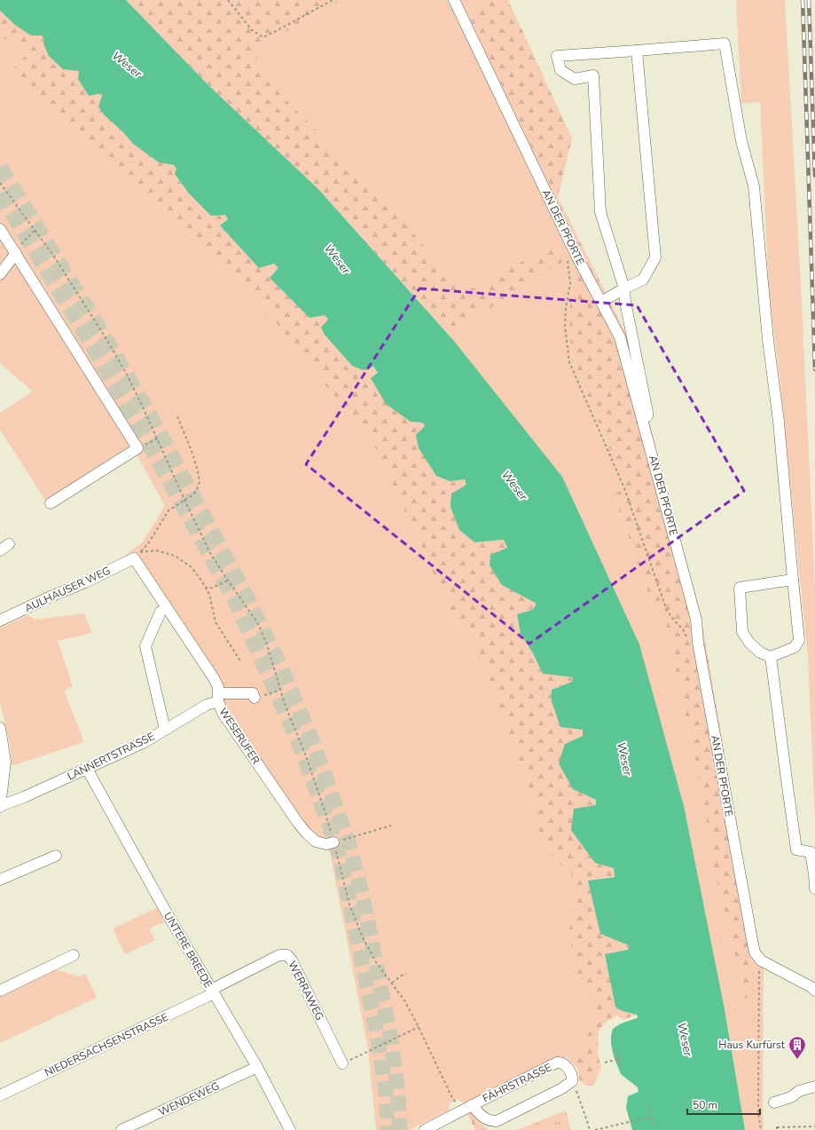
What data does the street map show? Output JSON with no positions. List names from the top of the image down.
{
  "streets": {
    "street": [
      "AN DER PFORTE",
      "AULHAUSER WEG",
      "WESERUFER",
      "LANNERTSTRASSE",
      "UNTERE BREEDE",
      "WERRAWEG",
      "NIEDERSACHSENSTRASSE",
      "FÄHRSTRASSE",
      "WENDEWEG"
    ]
  },
  "crossings": [
    ["AULHAUSER WEG", "WESERUFER"],
    ["WESERUFER", "LANNERTSTRASSE"],
    ["LANNERTSTRASSE", "UNTERE BREEDE"],
    ["UNTERE BREEDE", "WERRAWEG"],
    ["UNTERE BREEDE", "NIEDERSACHSENSTRASSE"],
    ["UNTERE BREEDE", "WENDEWEG"],
    ["WERRAWEG", "NIEDERSACHSENSTRASSE"]
  ],
  "water": ["Weser"],
  "places": {
    "building": ["Haus Kurfürst"]
  },
  "scale_bar": "50 m"
}
